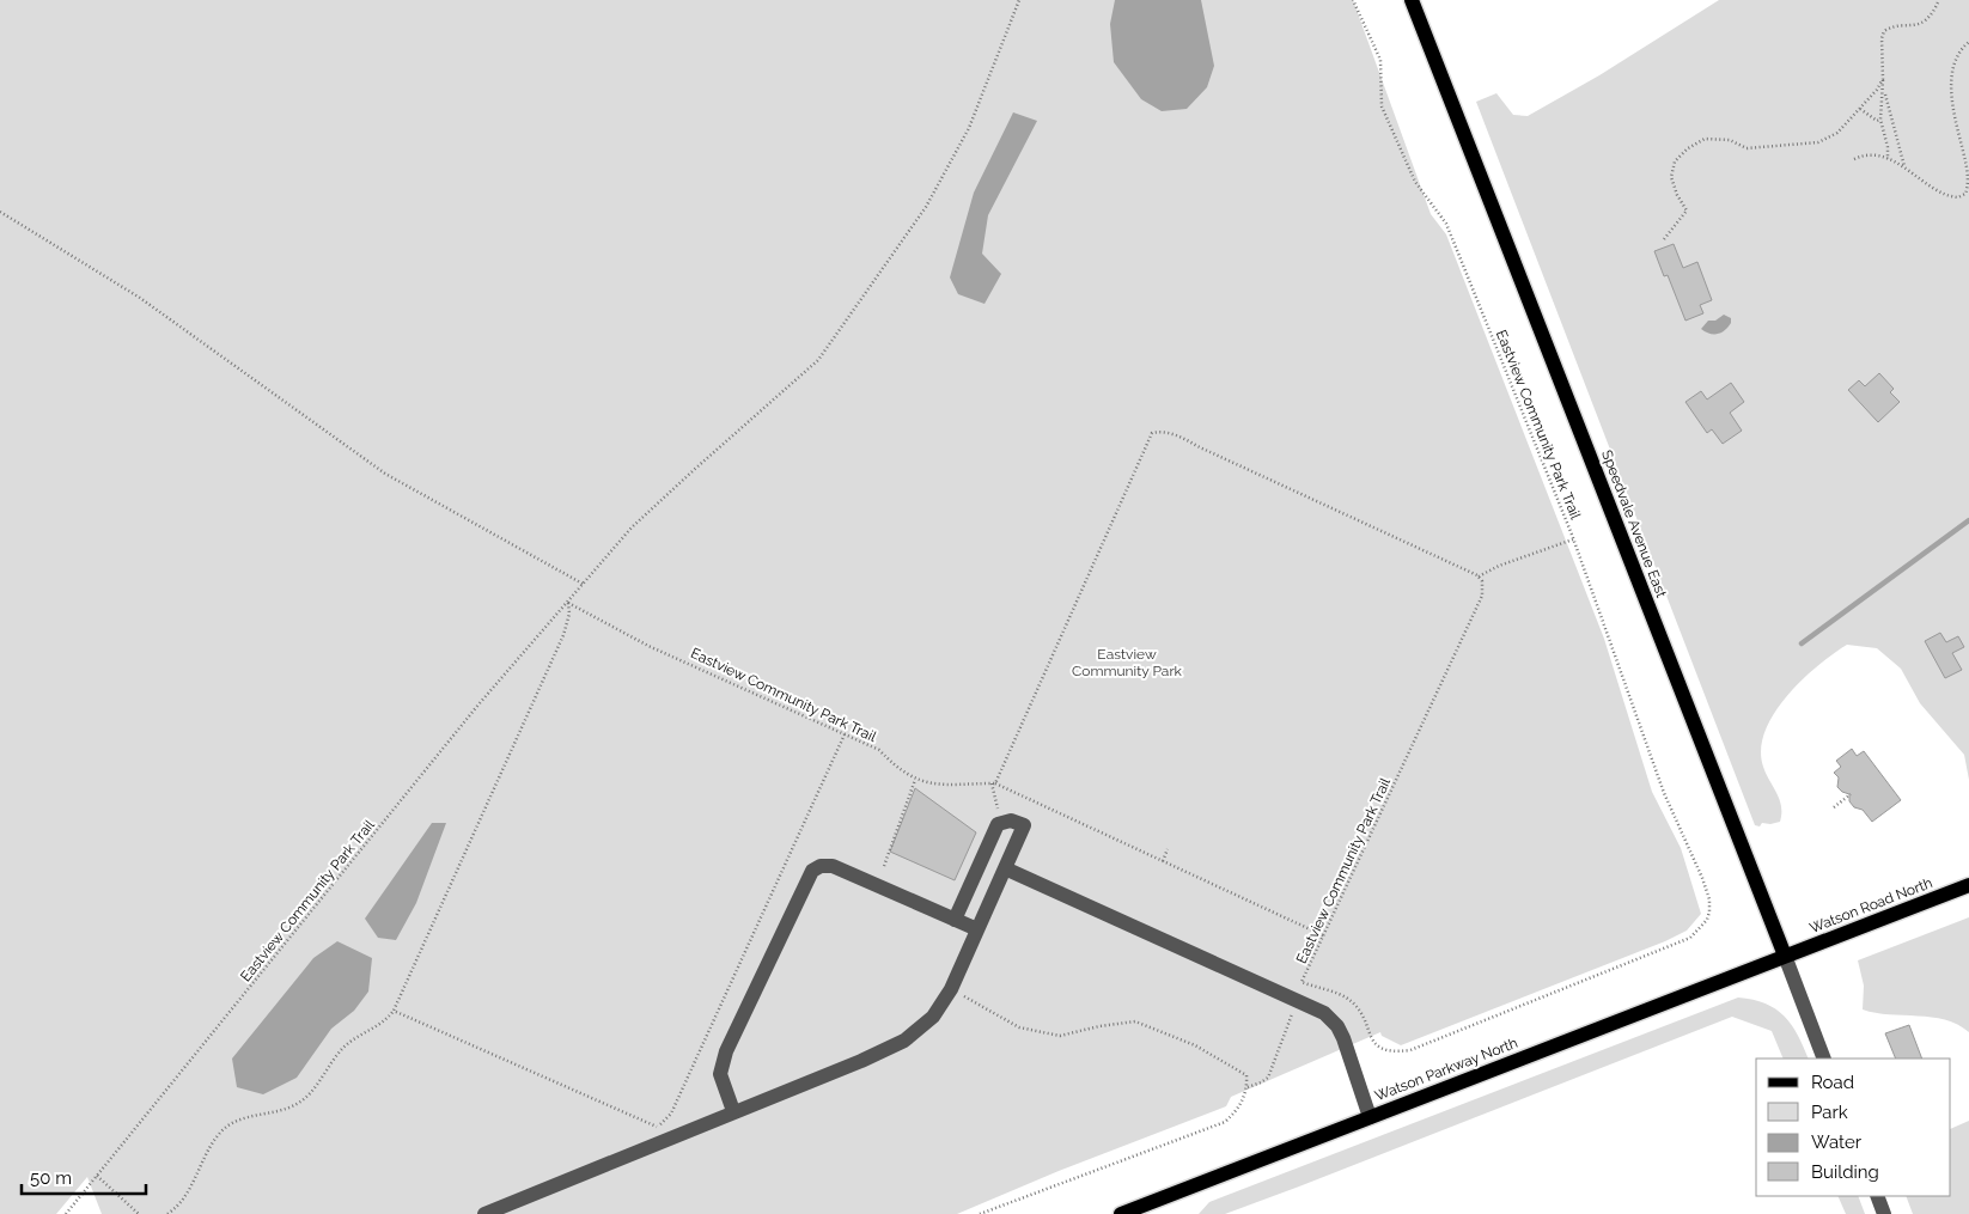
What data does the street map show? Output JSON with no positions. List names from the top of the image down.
{
  "streets": {
    "main road": ["Speedvale Avenue East", "Watson Road North", "Watson Parkway North"],
    "path": ["Eastview Community Park Trail"]
  },
  "crossings": [
    ["Speedvale Avenue East", "Watson Road North"],
    ["Speedvale Avenue East", "Watson Parkway North"],
    ["Watson Road North", "Watson Parkway North"]
  ],
  "parks": ["Eastview Community Park"],
  "legend": [
    "Road",
    "Park",
    "Water",
    "Building"
  ],
  "scale_bar": "50 m"
}
